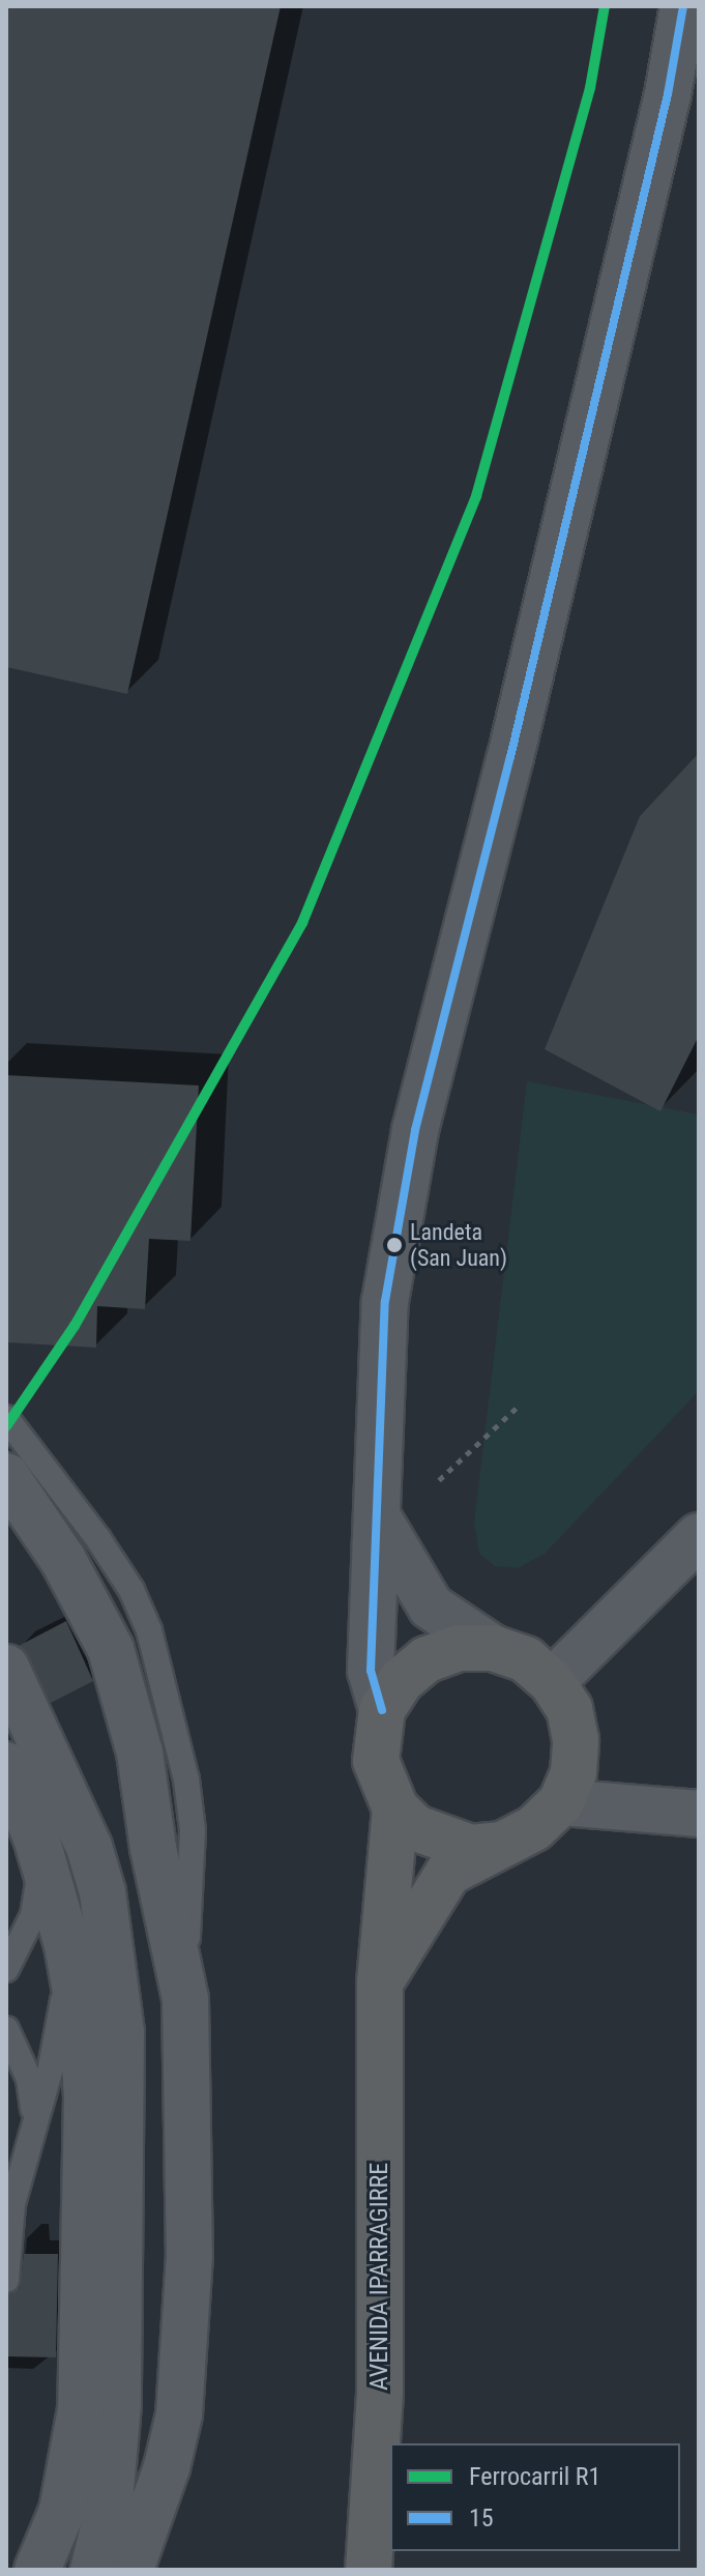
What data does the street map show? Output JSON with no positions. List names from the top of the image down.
{
  "streets": {
    "highway": ["AVENIDA IPARRAGIRRE"]
  },
  "places": ["Landeta (San Juan)"],
  "lines": ["rail line R1", "transit line 15"],
  "legend": ["Ferrocarril R1", "15"]
}
